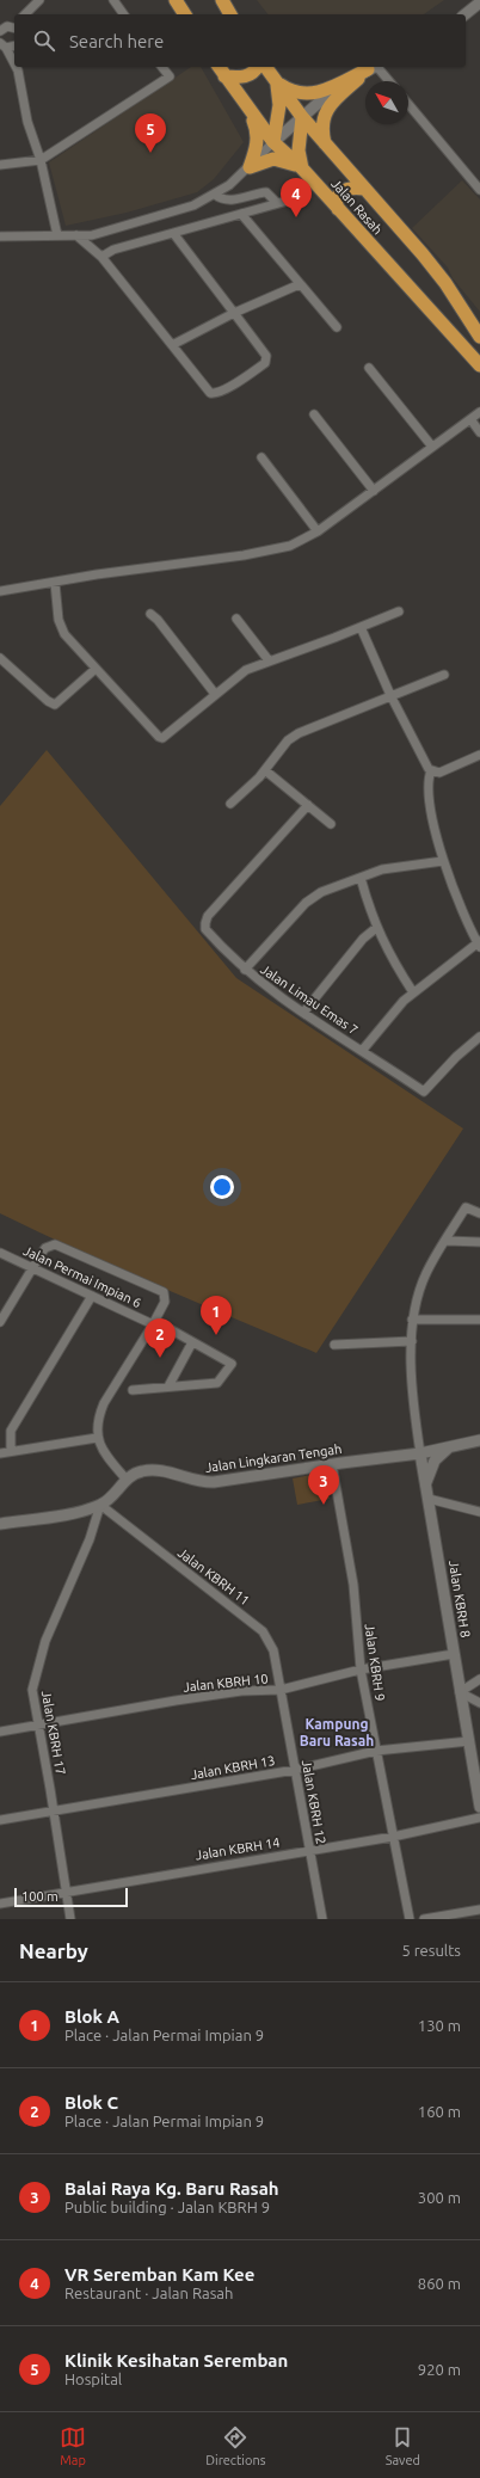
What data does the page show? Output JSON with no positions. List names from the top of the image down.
{
  "streets": {
    "highway": ["Jalan Rasah"],
    "street": [
      "Jalan Limau Emas 7",
      "Jalan Permai Impian 6",
      "Jalan Lingkaran Tengah",
      "Jalan KBRH 11",
      "Jalan KBRH 8",
      "Jalan KBRH 9",
      "Jalan KBRH 10",
      "Jalan KBRH 17",
      "Jalan KBRH 13",
      "Jalan KBRH 12",
      "Jalan KBRH 14"
    ]
  },
  "crossings": [
    ["Jalan Lingkaran Tengah", "Jalan KBRH 11"],
    ["Jalan Lingkaran Tengah", "Jalan KBRH 8"],
    ["Jalan Lingkaran Tengah", "Jalan KBRH 9"],
    ["Jalan Lingkaran Tengah", "Jalan KBRH 17"],
    ["Jalan KBRH 11", "Jalan KBRH 10"],
    ["Jalan KBRH 11", "Jalan KBRH 17"],
    ["Jalan KBRH 11", "Jalan KBRH 12"],
    ["Jalan KBRH 8", "Jalan KBRH 10"],
    ["Jalan KBRH 8", "Jalan KBRH 13"],
    ["Jalan KBRH 9", "Jalan KBRH 10"],
    ["Jalan KBRH 9", "Jalan KBRH 13"],
    ["Jalan KBRH 9", "Jalan KBRH 14"],
    ["Jalan KBRH 10", "Jalan KBRH 17"],
    ["Jalan KBRH 10", "Jalan KBRH 12"],
    ["Jalan KBRH 17", "Jalan KBRH 13"],
    ["Jalan KBRH 17", "Jalan KBRH 14"],
    ["Jalan KBRH 13", "Jalan KBRH 12"],
    ["Jalan KBRH 12", "Jalan KBRH 14"]
  ],
  "districts": ["Kampung Baru Rasah"],
  "scale_bar": "100 m",
  "north": "top left",
  "page": {
    "search": "Search here",
    "pins": [
      "5",
      "4",
      "1",
      "2",
      "3"
    ],
    "scale": "100 m",
    "heading": ["Nearby", "5 results"],
    "list": [
      {
        "mark": "1",
        "name": "Blok A",
        "note": "Place · Jalan Permai Impian 9",
        "value": "130 m"
      },
      {
        "mark": "2",
        "name": "Blok C",
        "note": "Place · Jalan Permai Impian 9",
        "value": "160 m"
      },
      {
        "mark": "3",
        "name": "Balai Raya Kg. Baru Rasah",
        "note": "Public building · Jalan KBRH 9",
        "value": "300 m"
      },
      {
        "mark": "4",
        "name": "VR Seremban Kam Kee",
        "note": "Restaurant · Jalan Rasah",
        "value": "860 m"
      },
      {
        "mark": "5",
        "name": "Klinik Kesihatan Seremban",
        "note": "Hospital",
        "value": "920 m"
      }
    ],
    "nav": ["Map", "Directions", "Saved"]
  }
}
